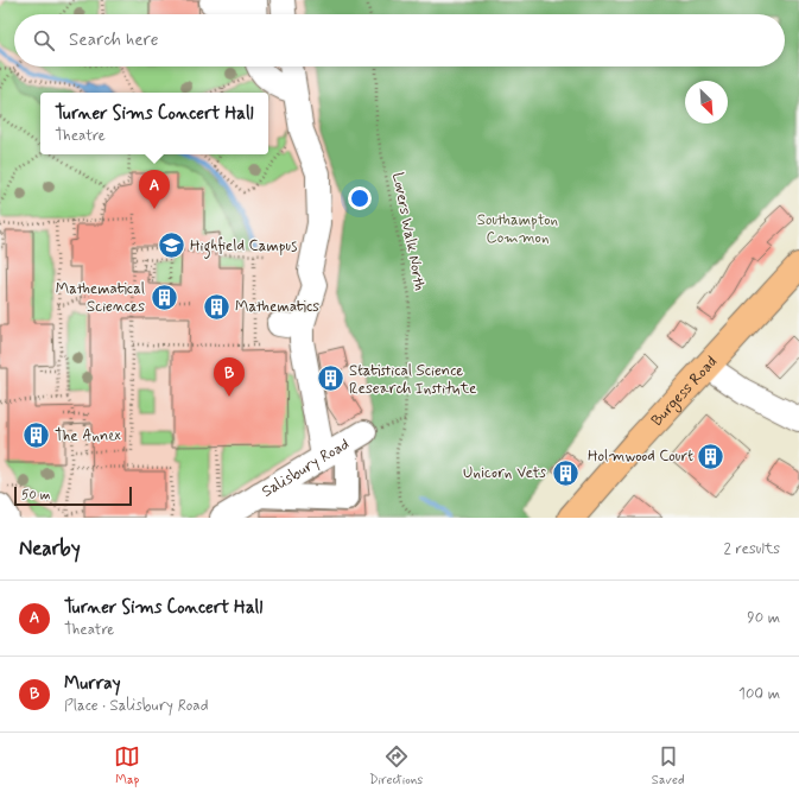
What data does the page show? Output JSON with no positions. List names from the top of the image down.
{
  "streets": {
    "main road": ["Burgess Road"],
    "street": ["Salisbury Road"],
    "path": ["Lovers Walk North"]
  },
  "parks": ["Southampton Common"],
  "places": {
    "school or university": ["Highfield Campus"],
    "building": [
      "Mathematical Sciences",
      "Mathematics",
      "Statistical Science Research Institute",
      "The Annex",
      "Holmwood Court",
      "Unicorn Vets"
    ]
  },
  "scale_bar": "50 m",
  "north": "bottom right",
  "page": {
    "search": "Search here",
    "popup": ["Turner Sims Concert Hall", "Theatre"],
    "pins": ["A", "B"],
    "scale": "50 m",
    "heading": ["Nearby", "2 results"],
    "list": [
      {
        "mark": "A",
        "name": "Turner Sims Concert Hall",
        "note": "Theatre",
        "value": "90 m"
      },
      {
        "mark": "B",
        "name": "Murray",
        "note": "Place · Salisbury Road",
        "value": "100 m"
      }
    ],
    "nav": ["Map", "Directions", "Saved"]
  }
}
